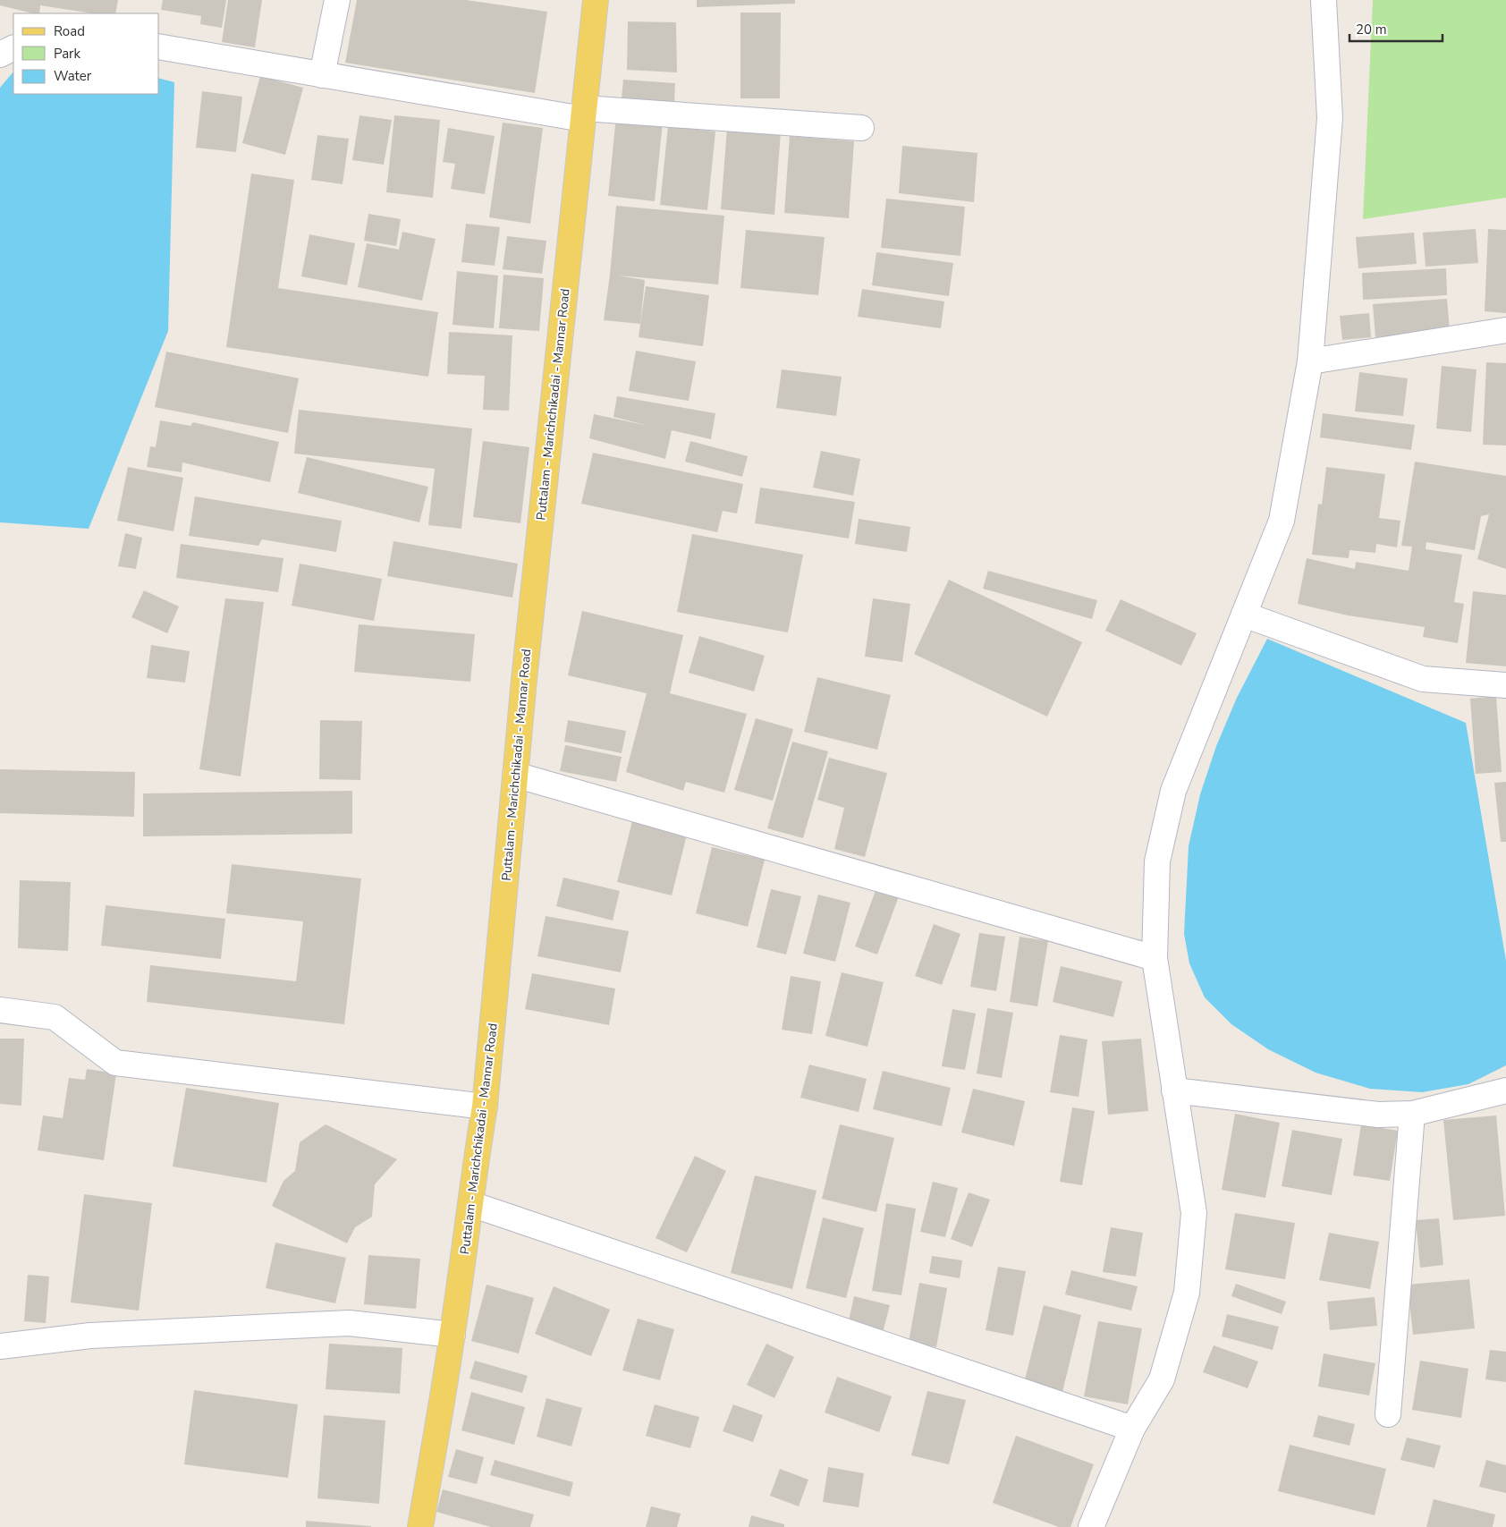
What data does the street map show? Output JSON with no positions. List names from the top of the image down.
{
  "streets": {
    "main road": ["Puttalam - Marichchikadai - Mannar Road"]
  },
  "legend": ["Road", "Park", "Water"],
  "scale_bar": "20 m"
}
